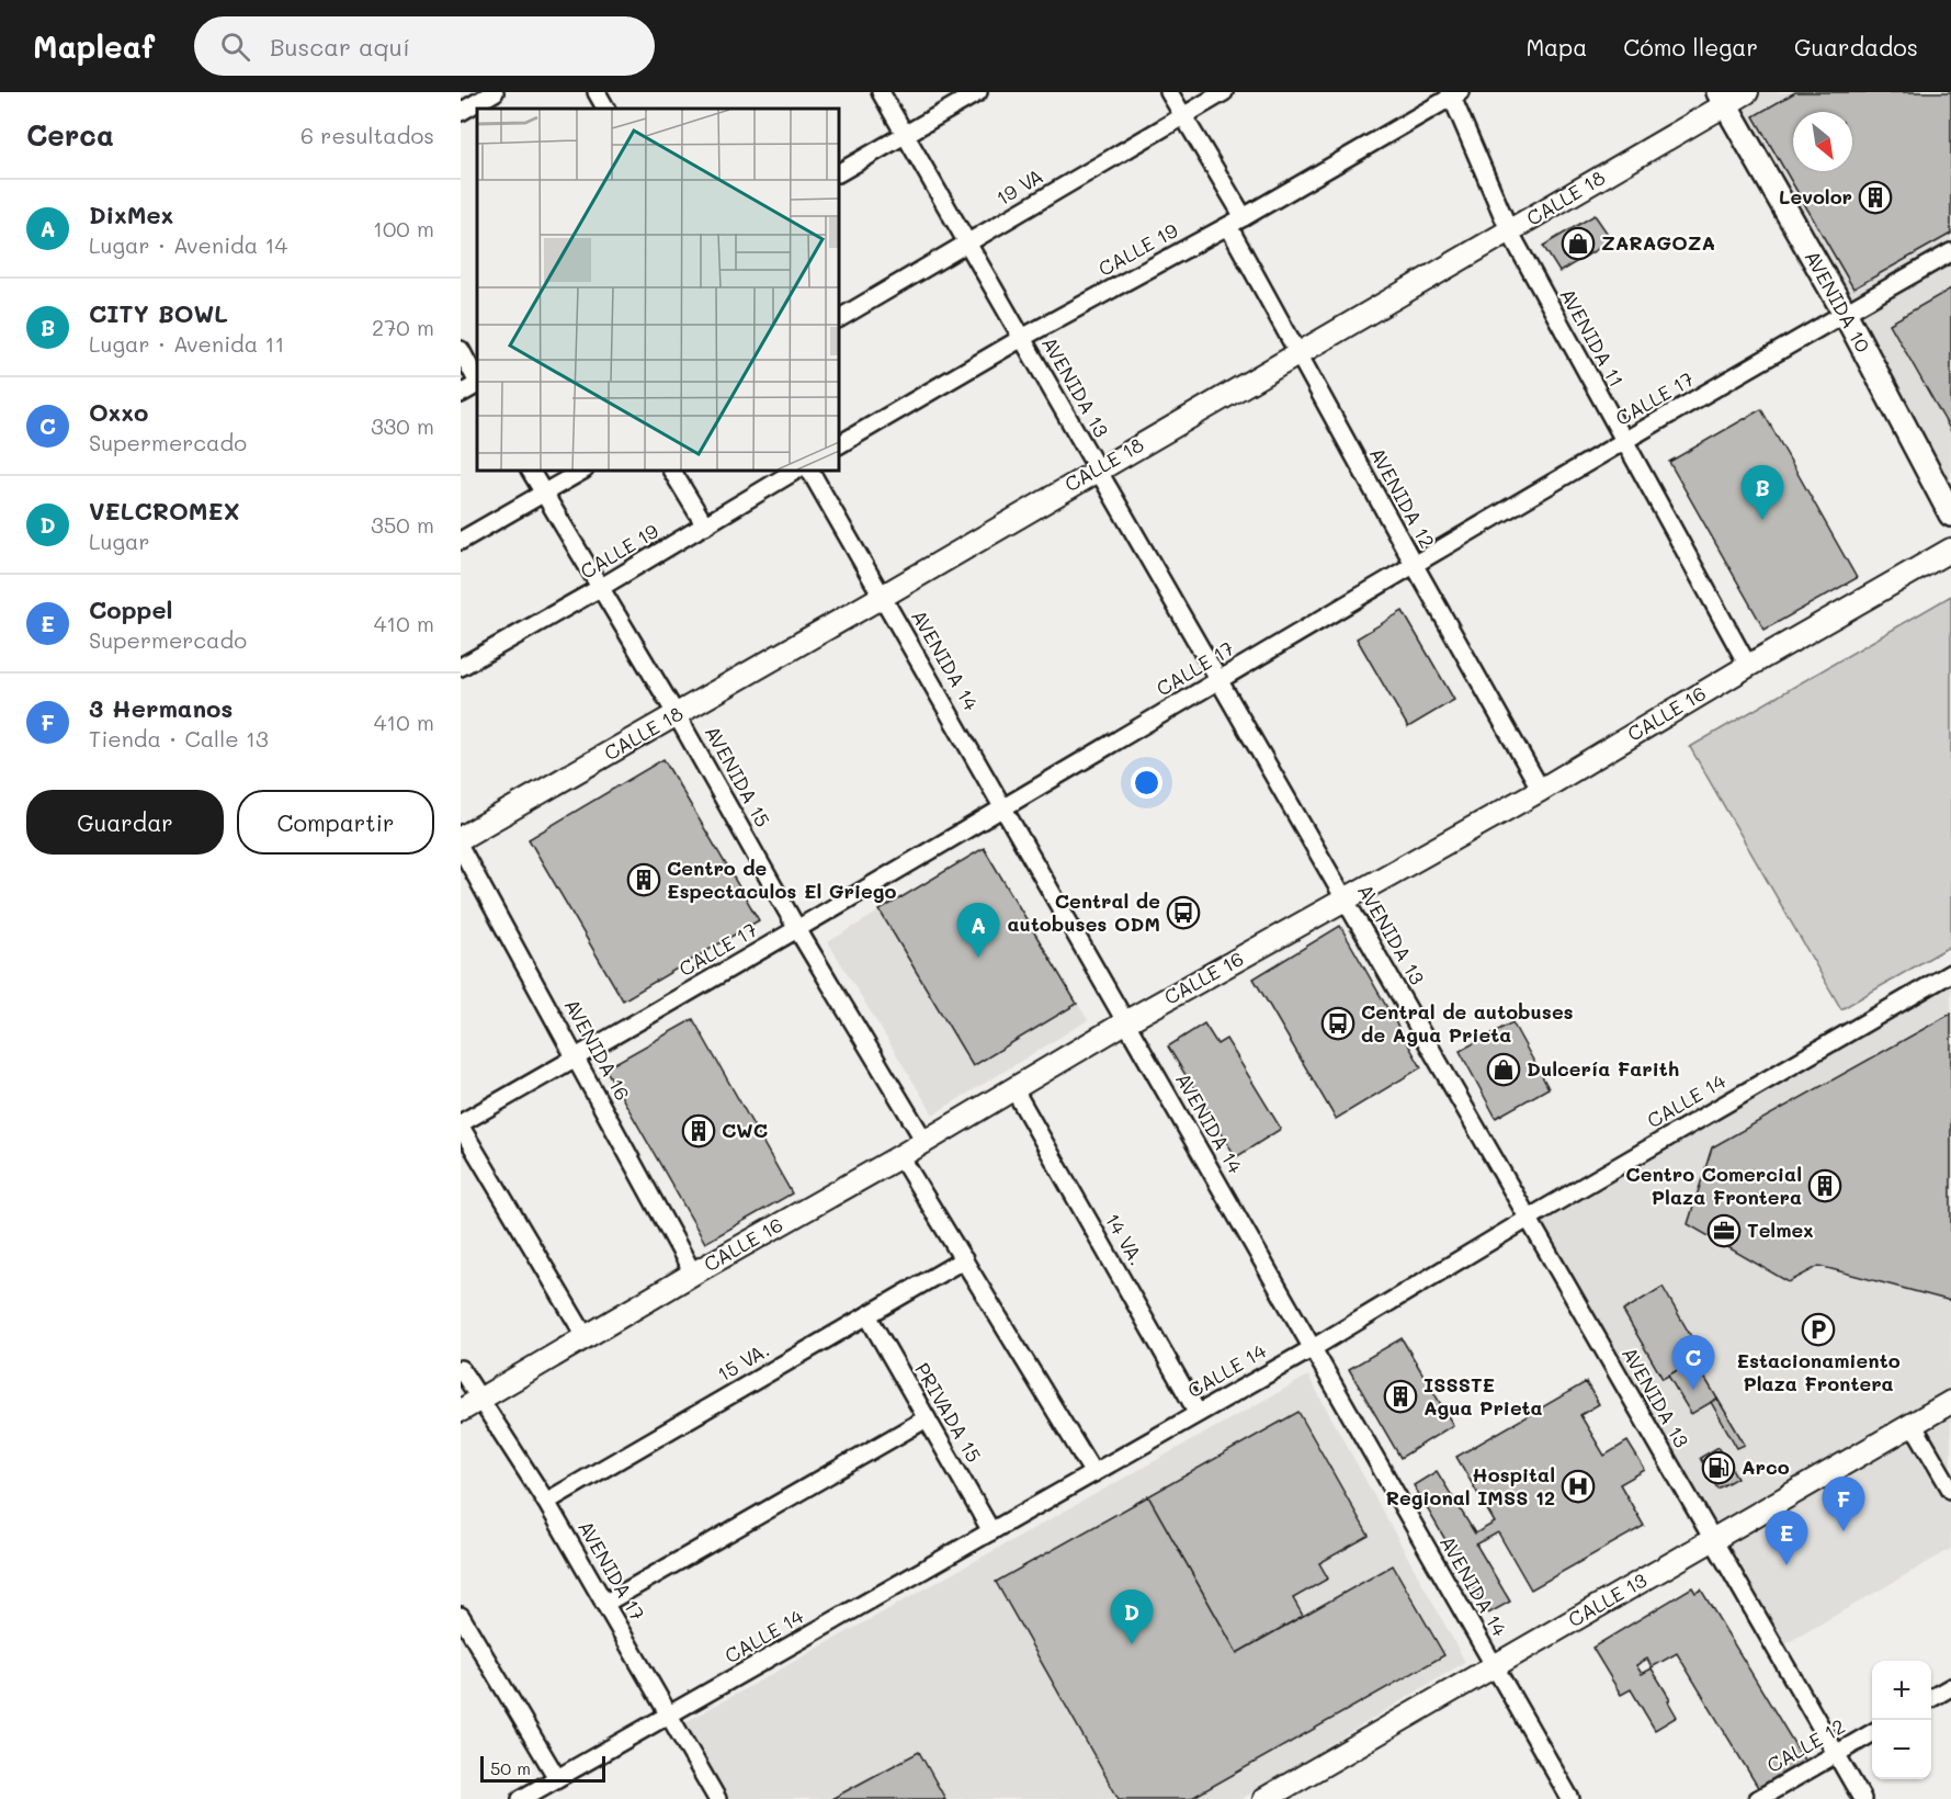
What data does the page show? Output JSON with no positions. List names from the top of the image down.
{
  "streets": {
    "main road": ["AVENIDA 10"],
    "street": [
      "19 VA",
      "CALLE 18",
      "CALLE 19",
      "AVENIDA 11",
      "AVENIDA 13",
      "CALLE 17",
      "AVENIDA 12",
      "AVENIDA 14",
      "CALLE 16",
      "AVENIDA 15",
      "AVENIDA 16",
      "CALLE 14",
      "14 VA.",
      "15 VA.",
      "PRIVADA 15",
      "AVENIDA 17",
      "CALLE 13",
      "CALLE 12"
    ]
  },
  "crossings": [
    ["19 VA", "AVENIDA 13"],
    ["CALLE 18", "AVENIDA 10"],
    ["CALLE 18", "AVENIDA 11"],
    ["CALLE 18", "AVENIDA 13"],
    ["CALLE 18", "AVENIDA 12"],
    ["CALLE 18", "AVENIDA 14"],
    ["CALLE 18", "AVENIDA 15"],
    ["CALLE 19", "AVENIDA 11"],
    ["CALLE 19", "AVENIDA 13"],
    ["CALLE 19", "AVENIDA 12"],
    ["CALLE 19", "AVENIDA 15"],
    ["AVENIDA 10", "CALLE 17"],
    ["AVENIDA 11", "CALLE 17"],
    ["AVENIDA 11", "CALLE 16"],
    ["AVENIDA 13", "CALLE 17"],
    ["AVENIDA 13", "CALLE 16"],
    ["AVENIDA 13", "CALLE 14"],
    ["AVENIDA 13", "CALLE 13"],
    ["AVENIDA 13", "CALLE 12"],
    ["CALLE 17", "AVENIDA 12"],
    ["CALLE 17", "AVENIDA 14"],
    ["CALLE 17", "AVENIDA 15"],
    ["CALLE 17", "AVENIDA 16"],
    ["AVENIDA 12", "CALLE 16"],
    ["AVENIDA 14", "CALLE 16"],
    ["AVENIDA 14", "CALLE 14"],
    ["AVENIDA 14", "CALLE 13"],
    ["CALLE 16", "AVENIDA 15"],
    ["CALLE 16", "AVENIDA 16"],
    ["CALLE 16", "14 VA."],
    ["CALLE 16", "AVENIDA 17"],
    ["CALLE 14", "14 VA."],
    ["CALLE 14", "PRIVADA 15"],
    ["CALLE 14", "AVENIDA 17"],
    ["15 VA.", "PRIVADA 15"],
    ["15 VA.", "AVENIDA 17"]
  ],
  "places": {
    "building": [
      "Levolor",
      "Centro de Espectaculos El Griego",
      "CWC",
      "Centro Comercial Plaza Frontera",
      "ISSSTE Agua Prieta"
    ],
    "shop": ["ZARAGOZA", "Dulcería Farith"],
    "bus stop": ["Central de autobuses ODM", "Central de autobuses de Agua Prieta"],
    "office": ["Telmex"],
    "parking": ["Estacionamiento Plaza Frontera"],
    "fuel station": ["Arco"],
    "hospital": ["Hospital Regional IMSS 12"]
  },
  "scale_bar": "50 m",
  "north": "bottom right",
  "page": {
    "header": "Mapleaf",
    "search": "Buscar aquí",
    "nav": ["Mapa", "Cómo llegar", "Guardados"],
    "heading": ["Cerca", "6 resultados"],
    "list": [
      {
        "mark": "A",
        "name": "DixMex",
        "note": "Lugar · Avenida 14",
        "value": "100 m"
      },
      {
        "mark": "B",
        "name": "CITY BOWL",
        "note": "Lugar · Avenida 11",
        "value": "270 m"
      },
      {
        "mark": "C",
        "name": "Oxxo",
        "note": "Supermercado",
        "value": "330 m"
      },
      {
        "mark": "D",
        "name": "VELCROMEX",
        "note": "Lugar",
        "value": "350 m"
      },
      {
        "mark": "E",
        "name": "Coppel",
        "note": "Supermercado",
        "value": "410 m"
      },
      {
        "mark": "F",
        "name": "3 Hermanos",
        "note": "Tienda · Calle 13",
        "value": "410 m"
      }
    ],
    "pins": [
      "B",
      "A",
      "C",
      "F",
      "E",
      "D"
    ],
    "buttons": ["Guardar", "Compartir"],
    "map_buttons": ["+", "−"],
    "scale": "50 m"
  }
}
